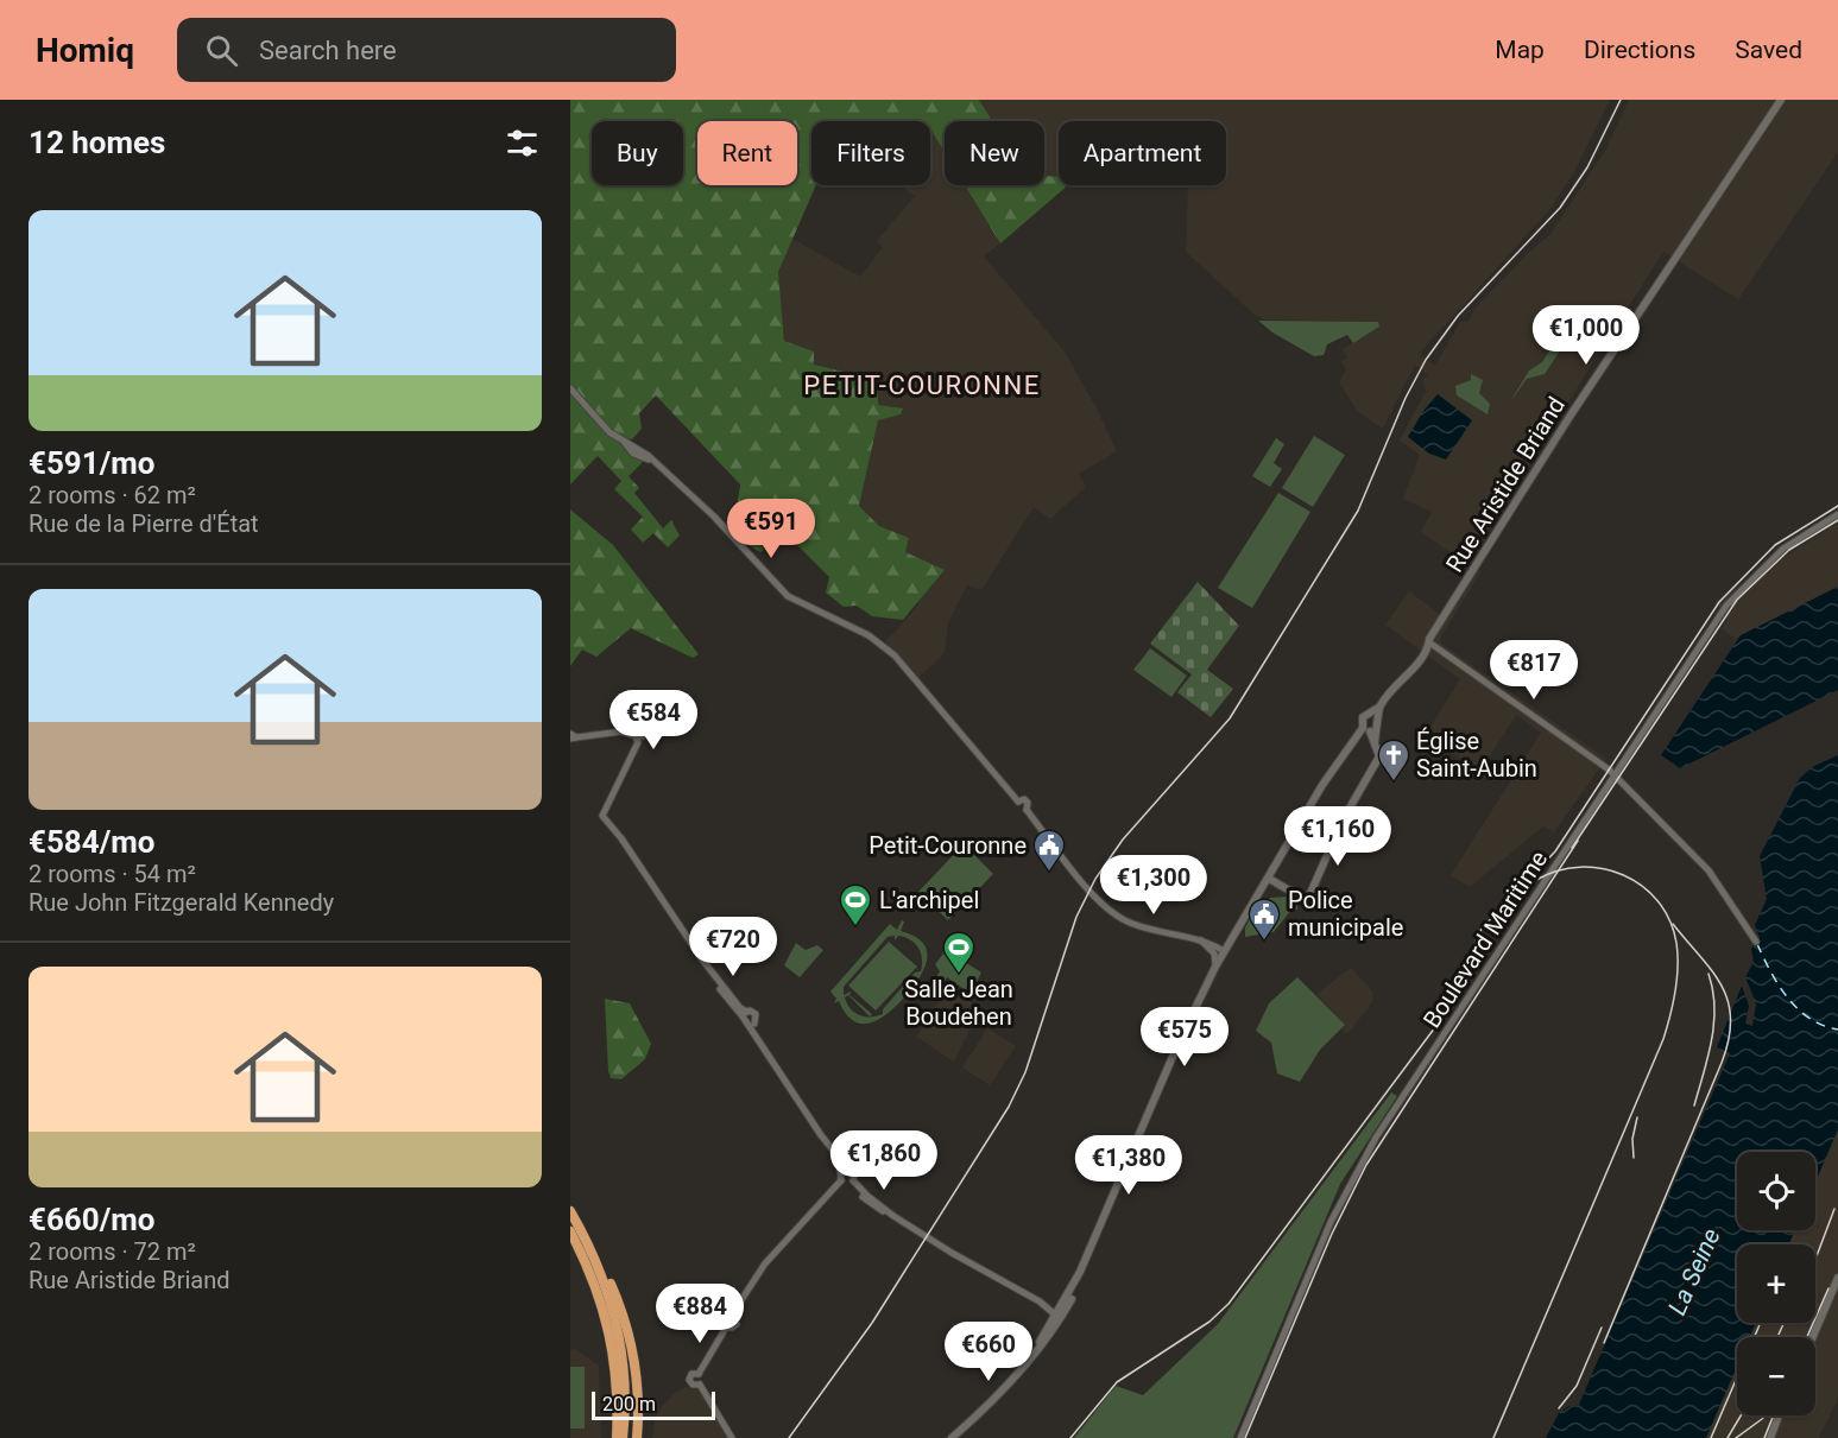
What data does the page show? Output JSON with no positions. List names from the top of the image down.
{
  "streets": {
    "main road": ["Rue Aristide Briand"],
    "street": ["Boulevard Maritime"]
  },
  "districts": ["PETIT-COURONNE"],
  "water": ["La Seine"],
  "places": {
    "church": ["Église Saint-Aubin"],
    "public building": ["Petit-Couronne", "Police municipale"],
    "sports": ["L'archipel", "Salle Jean Boudehen"]
  },
  "scale_bar": "200 m",
  "page": {
    "header": "Homiq",
    "search": "Search here",
    "nav": ["Map", "Directions", "Saved"],
    "heading": "12 homes",
    "chip": [
      "Buy",
      "Rent",
      "Filters",
      "New",
      "Apartment"
    ],
    "list": [
      {
        "name": "€591/mo",
        "note": "2 rooms · 62 m² · Rue de la Pierre d'État"
      },
      {
        "name": "€584/mo",
        "note": "2 rooms · 54 m² · Rue John Fitzgerald Kennedy"
      },
      {
        "name": "€660/mo",
        "note": "2 rooms · 72 m² · Rue Aristide Briand"
      }
    ],
    "price": [
      "€1,000",
      "€591",
      "€817",
      "€584",
      "€1,160",
      "€1,300",
      "€720",
      "€575",
      "€1,860",
      "€1,380",
      "€884",
      "€660"
    ],
    "map_buttons": ["+", "−"],
    "scale": "200 m"
  }
}
